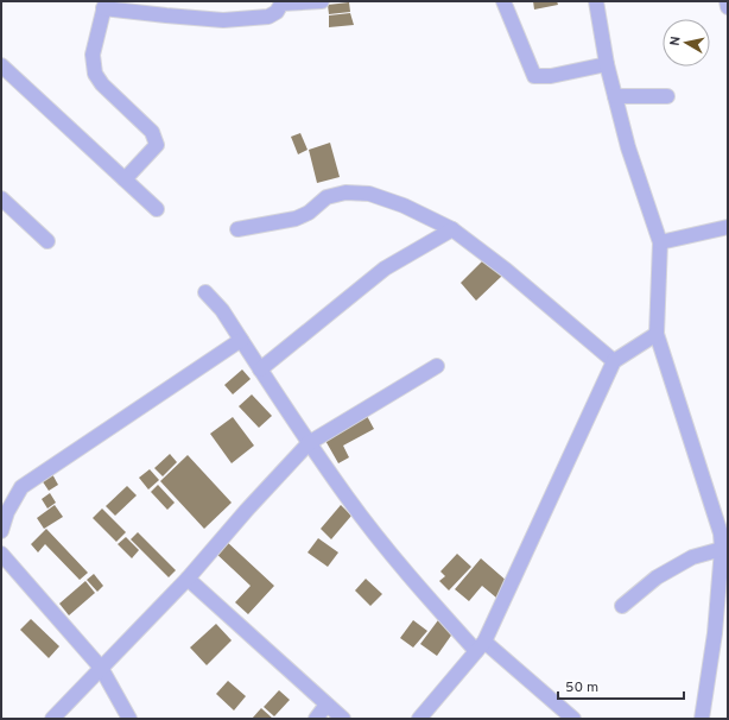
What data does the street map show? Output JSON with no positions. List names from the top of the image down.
{
  "scale_bar": "50 m",
  "north": "left"
}
